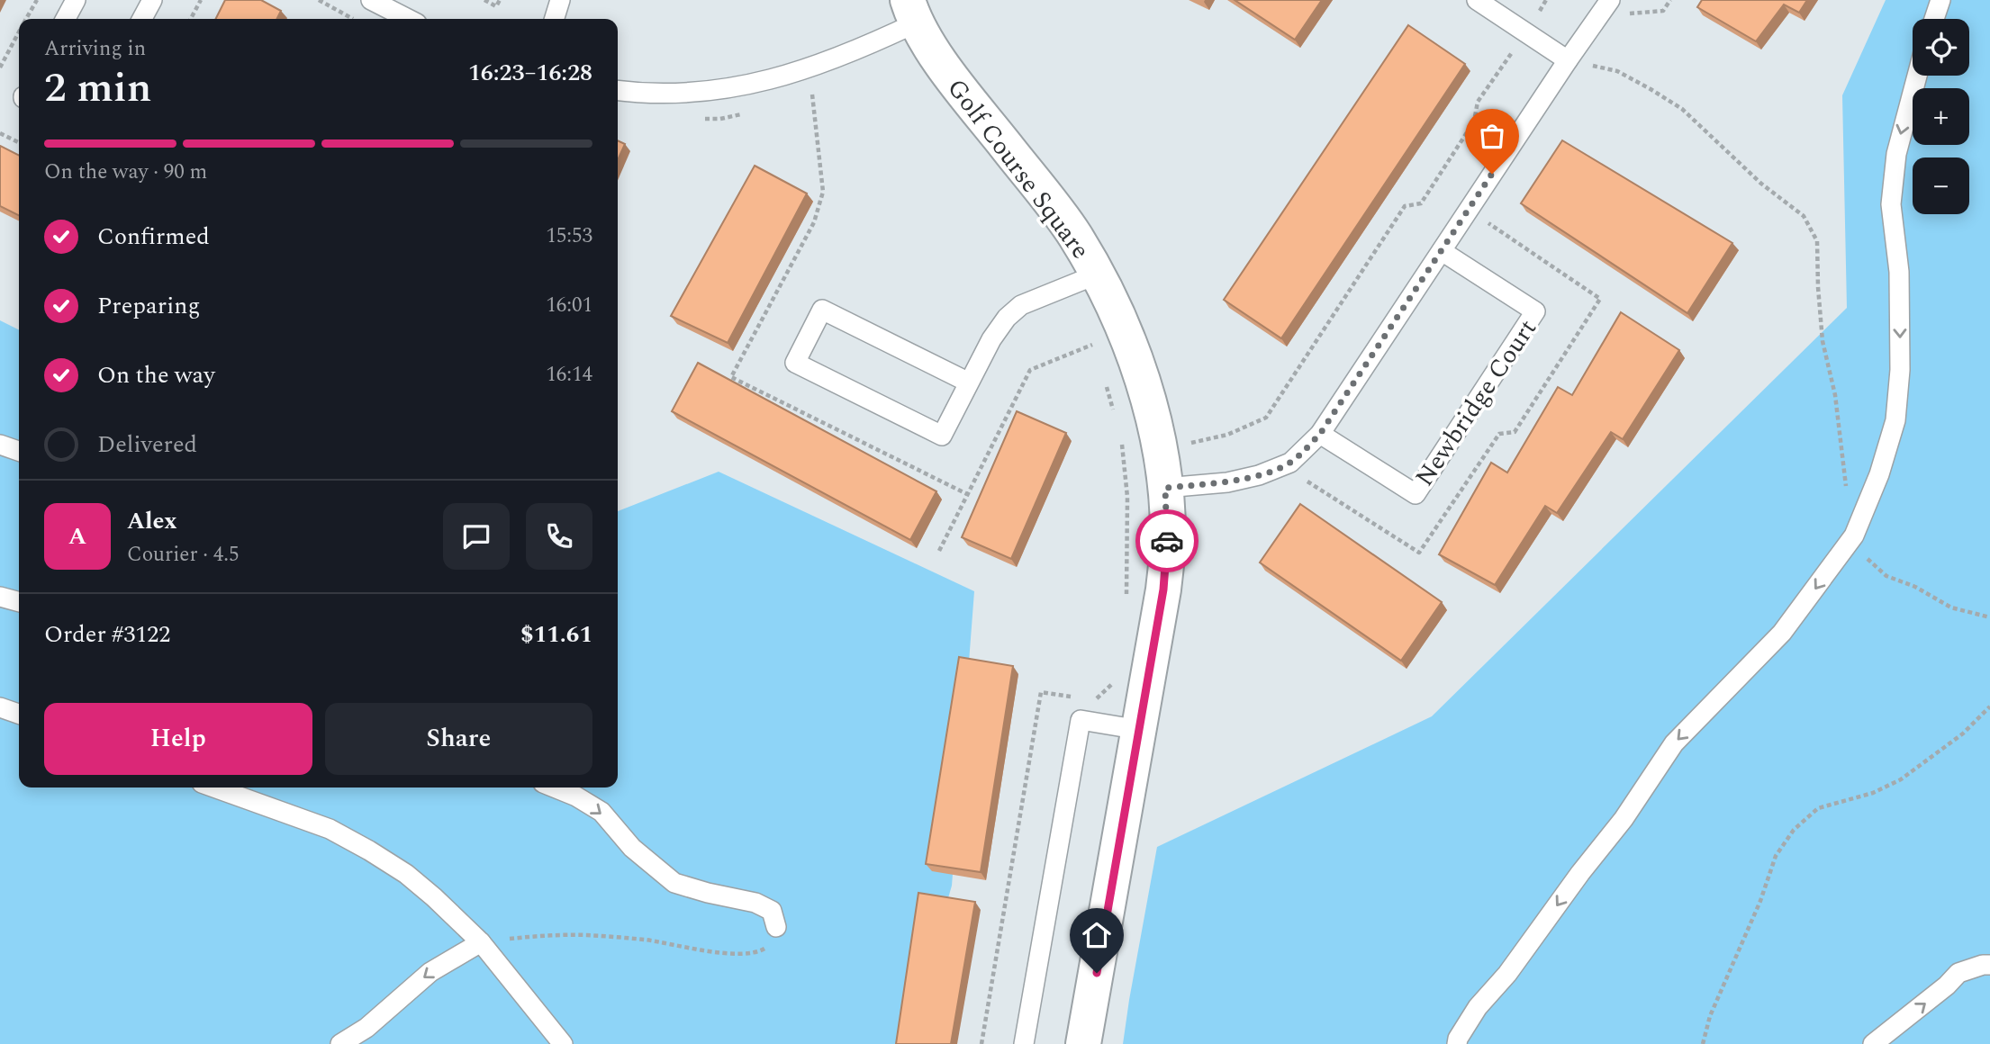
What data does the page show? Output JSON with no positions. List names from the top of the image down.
{
  "streets": {
    "street": ["Golf Course Square"],
    "lane": ["Newbridge Court"]
  },
  "page": {
    "map_buttons": ["+", "−"],
    "heading": ["2 min", "Arriving in", "16:23–16:28"],
    "panel": [
      "Alex",
      "Courier · 4.5",
      "Order #3122",
      "$11.61"
    ],
    "bar": "On the way · 90 m",
    "list": [
      ["Confirmed", "15:53"],
      ["Preparing", "16:01"],
      ["On the way", "16:14"],
      "Delivered"
    ],
    "round": "A",
    "buttons": ["Help", "Share"]
  }
}
